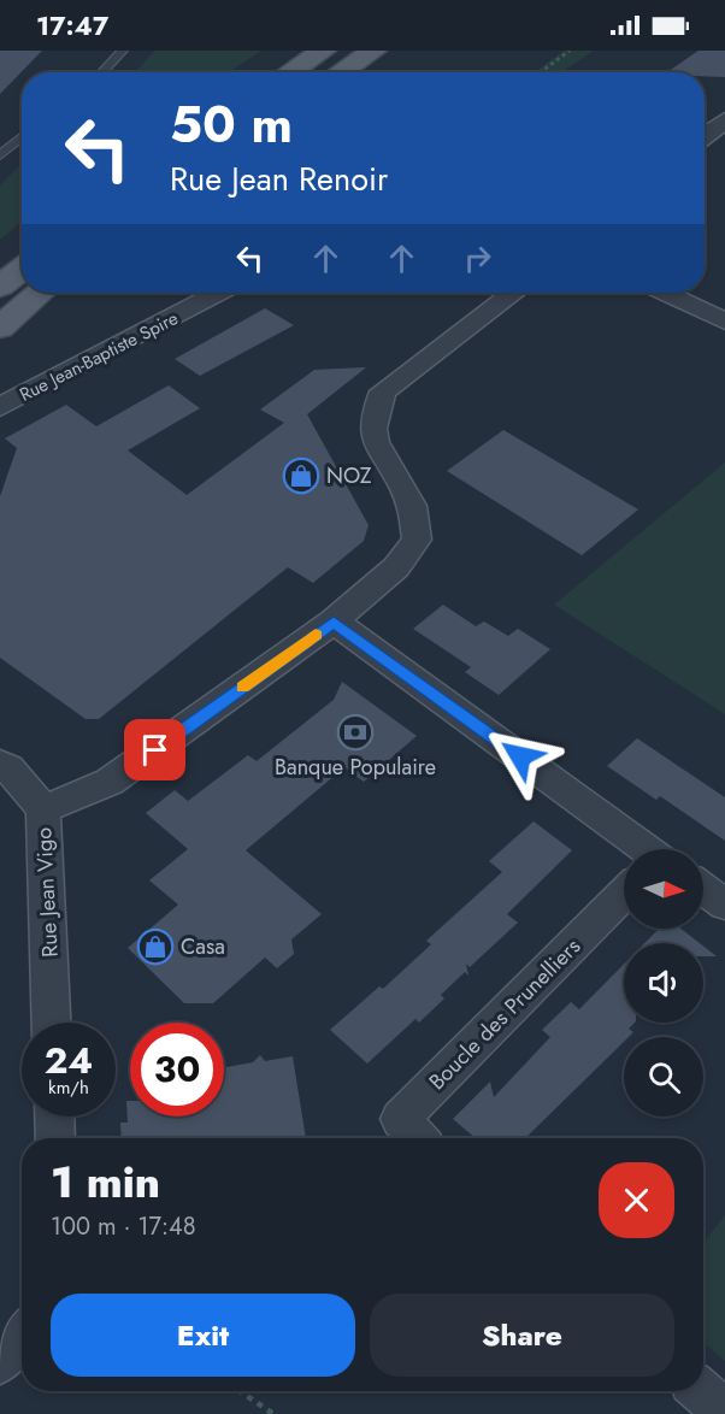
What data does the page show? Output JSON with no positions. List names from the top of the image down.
{
  "streets": {
    "street": ["Rue Jean-Baptiste Spire", "Rue Jean Vigo", "Boucle des Prunelliers"]
  },
  "places": {
    "shop": ["NOZ", "Casa"],
    "bank": ["Banque Populaire"]
  },
  "north": "right",
  "page": {
    "status": "17:47",
    "turn": ["50 m", "Rue Jean Renoir"],
    "speed": "24 km/h",
    "limit": "30",
    "heading": ["1 min", "100 m · 17:48"],
    "buttons": ["Exit", "Share"]
  }
}
